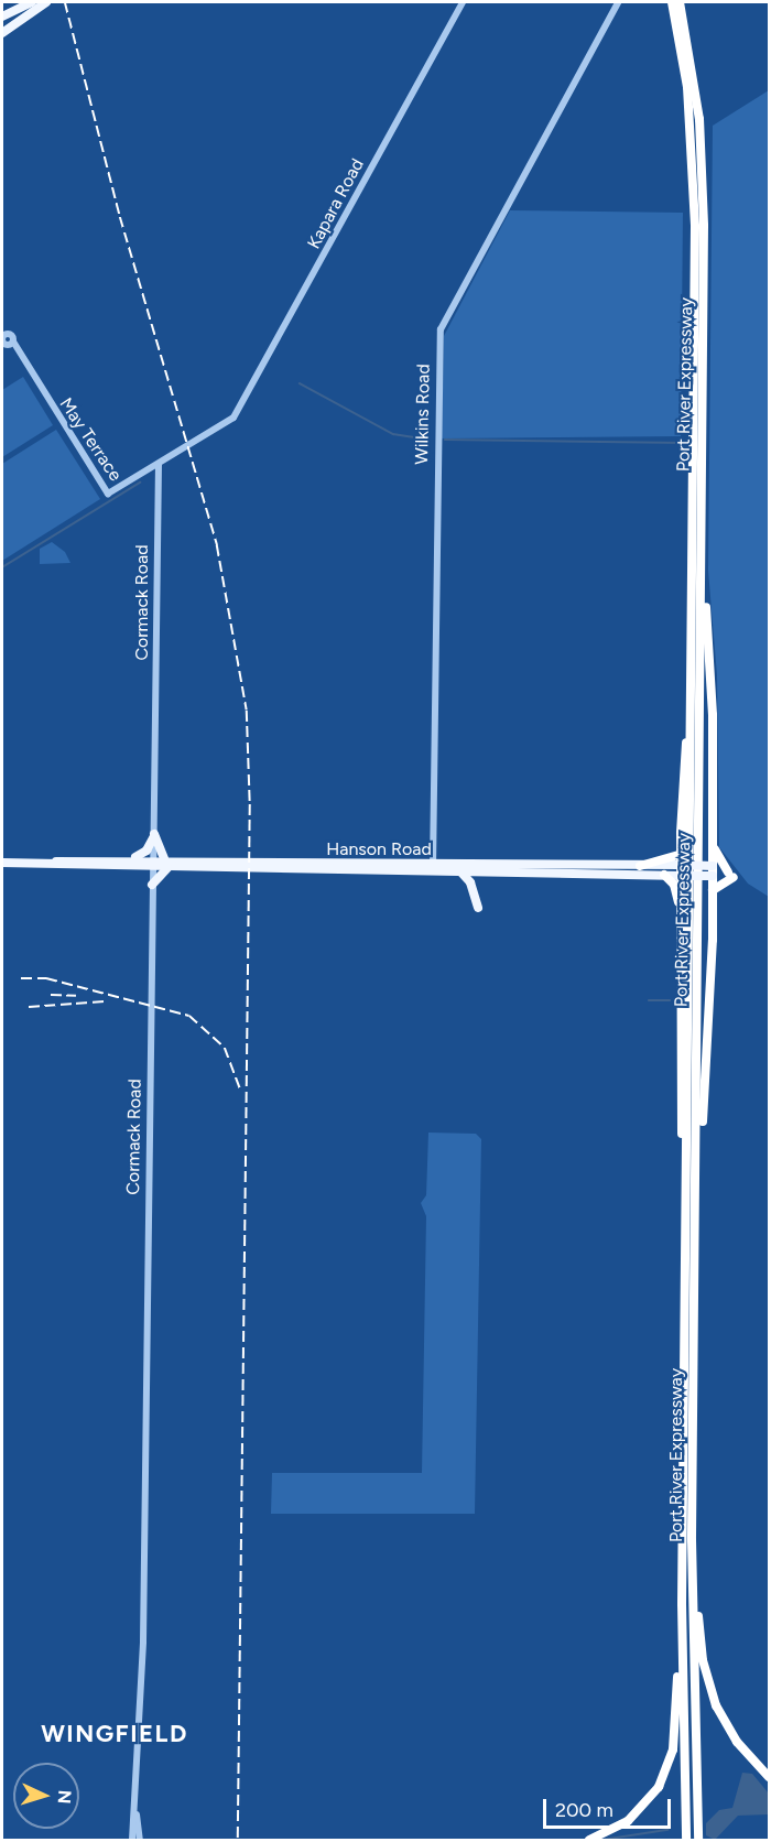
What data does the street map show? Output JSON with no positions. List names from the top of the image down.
{
  "streets": {
    "highway": ["Port River Expressway"],
    "main road": ["Hanson Road"],
    "street": [
      "Kapara Road",
      "Wilkins Road",
      "May Terrace",
      "Cormack Road"
    ]
  },
  "crossings": [
    ["Kapara Road", "May Terrace"],
    ["Kapara Road", "Cormack Road"],
    ["Wilkins Road", "Hanson Road"],
    ["May Terrace", "Cormack Road"],
    ["Cormack Road", "Hanson Road"]
  ],
  "districts": ["WINGFIELD"],
  "scale_bar": "200 m",
  "north": "right"
}
